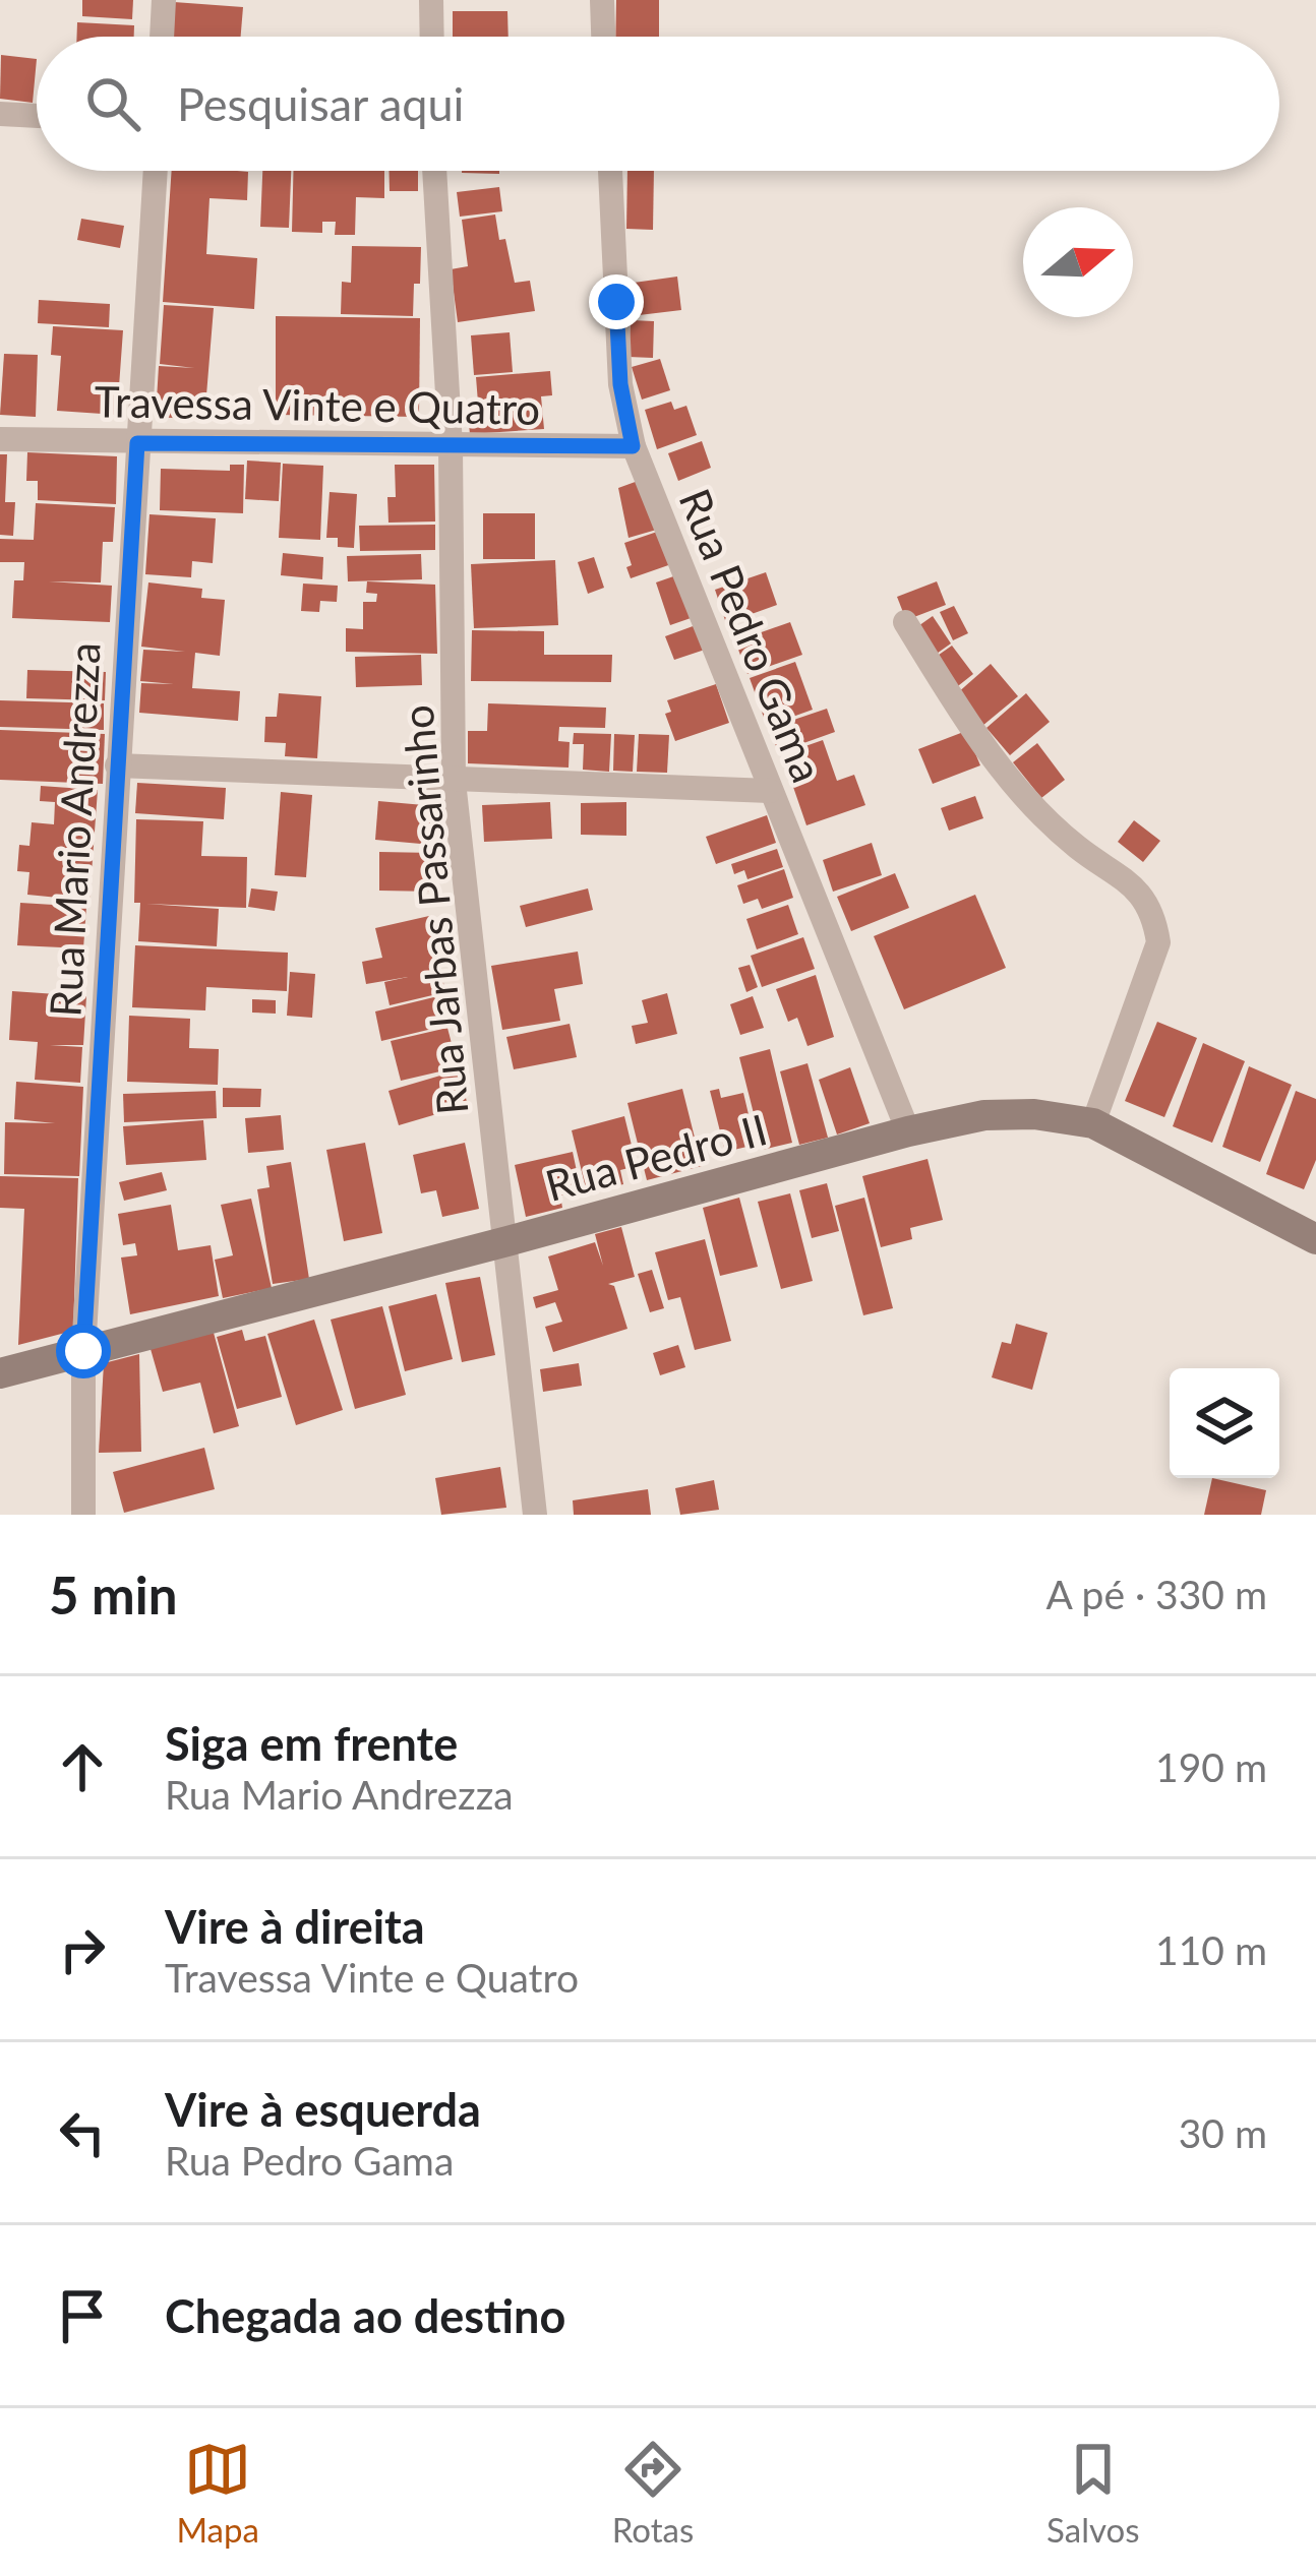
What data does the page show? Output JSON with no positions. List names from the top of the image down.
{
  "streets": {
    "street": [
      "Travessa Vinte e Quatro",
      "Rua Pedro Gama",
      "Rua Mario Andrezza",
      "Rua Jarbas Passarinho",
      "Rua Pedro II"
    ]
  },
  "crossings": [
    ["Travessa Vinte e Quatro", "Rua Pedro Gama"],
    ["Travessa Vinte e Quatro", "Rua Mario Andrezza"],
    ["Travessa Vinte e Quatro", "Rua Jarbas Passarinho"],
    ["Rua Pedro Gama", "Rua Pedro II"],
    ["Rua Mario Andrezza", "Rua Pedro II"],
    ["Rua Jarbas Passarinho", "Rua Pedro II"]
  ],
  "north": "right",
  "page": {
    "search": "Pesquisar aqui",
    "heading": ["5 min", "A pé · 330 m"],
    "list": [
      ["Siga em frente", "Rua Mario Andrezza", "190 m"],
      ["Vire à direita", "Travessa Vinte e Quatro", "110 m"],
      ["Vire à esquerda", "Rua Pedro Gama", "30 m"],
      "Chegada ao destino"
    ],
    "nav": ["Mapa", "Rotas", "Salvos"]
  }
}
